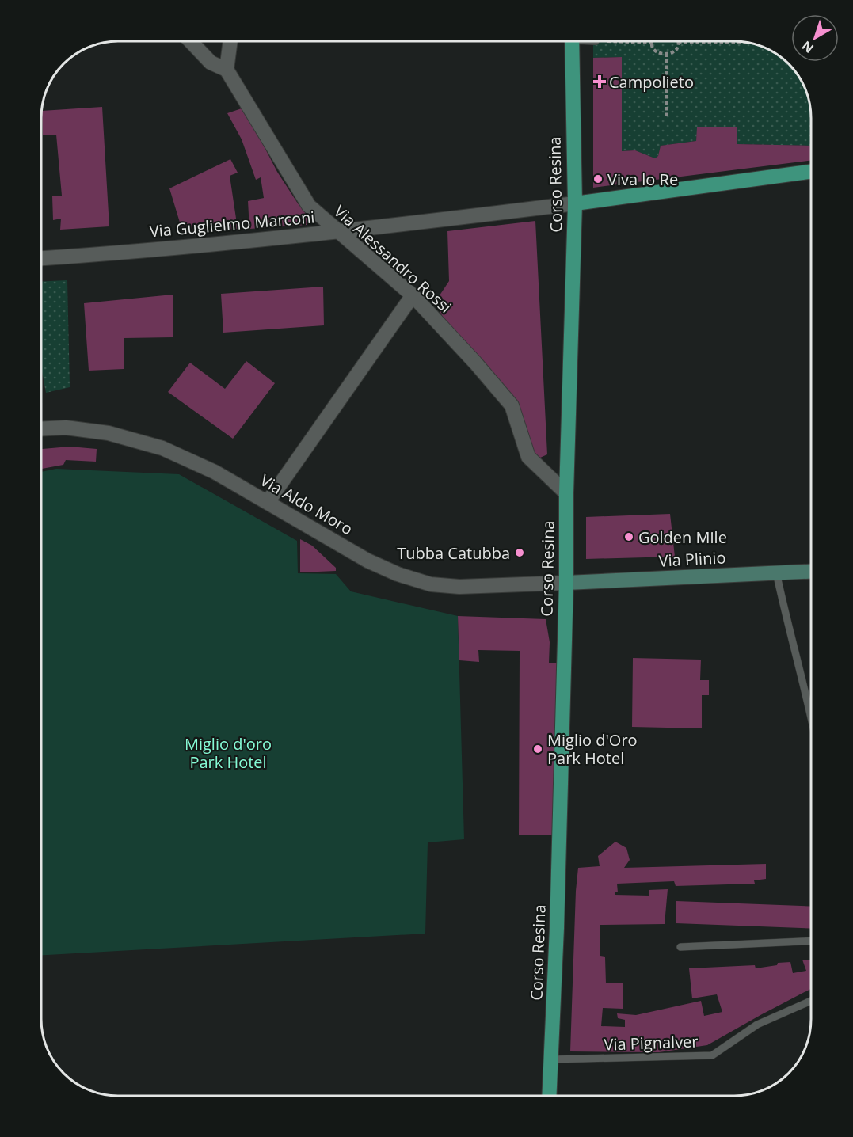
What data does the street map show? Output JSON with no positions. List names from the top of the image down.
{
  "streets": {
    "main road": ["Corso Resina"],
    "street": [
      "Via Guglielmo Marconi",
      "Via Alessandro Rossi",
      "Via Aldo Moro",
      "Via Plinio"
    ],
    "lane": ["Via Pignalver"]
  },
  "crossings": [
    ["Corso Resina", "Via Guglielmo Marconi"],
    ["Corso Resina", "Via Alessandro Rossi"],
    ["Corso Resina", "Via Aldo Moro"],
    ["Corso Resina", "Via Plinio"],
    ["Corso Resina", "Via Pignalver"],
    ["Via Guglielmo Marconi", "Via Alessandro Rossi"],
    ["Via Aldo Moro", "Via Plinio"]
  ],
  "parks": ["Miglio d'oro Park Hotel"],
  "places": {
    "health": ["Campolieto"],
    "other": [
      "Viva lo Re",
      "Golden Mile",
      "Tubba Catubba",
      "Miglio d'Oro Park Hotel"
    ]
  },
  "north": "bottom left"
}
